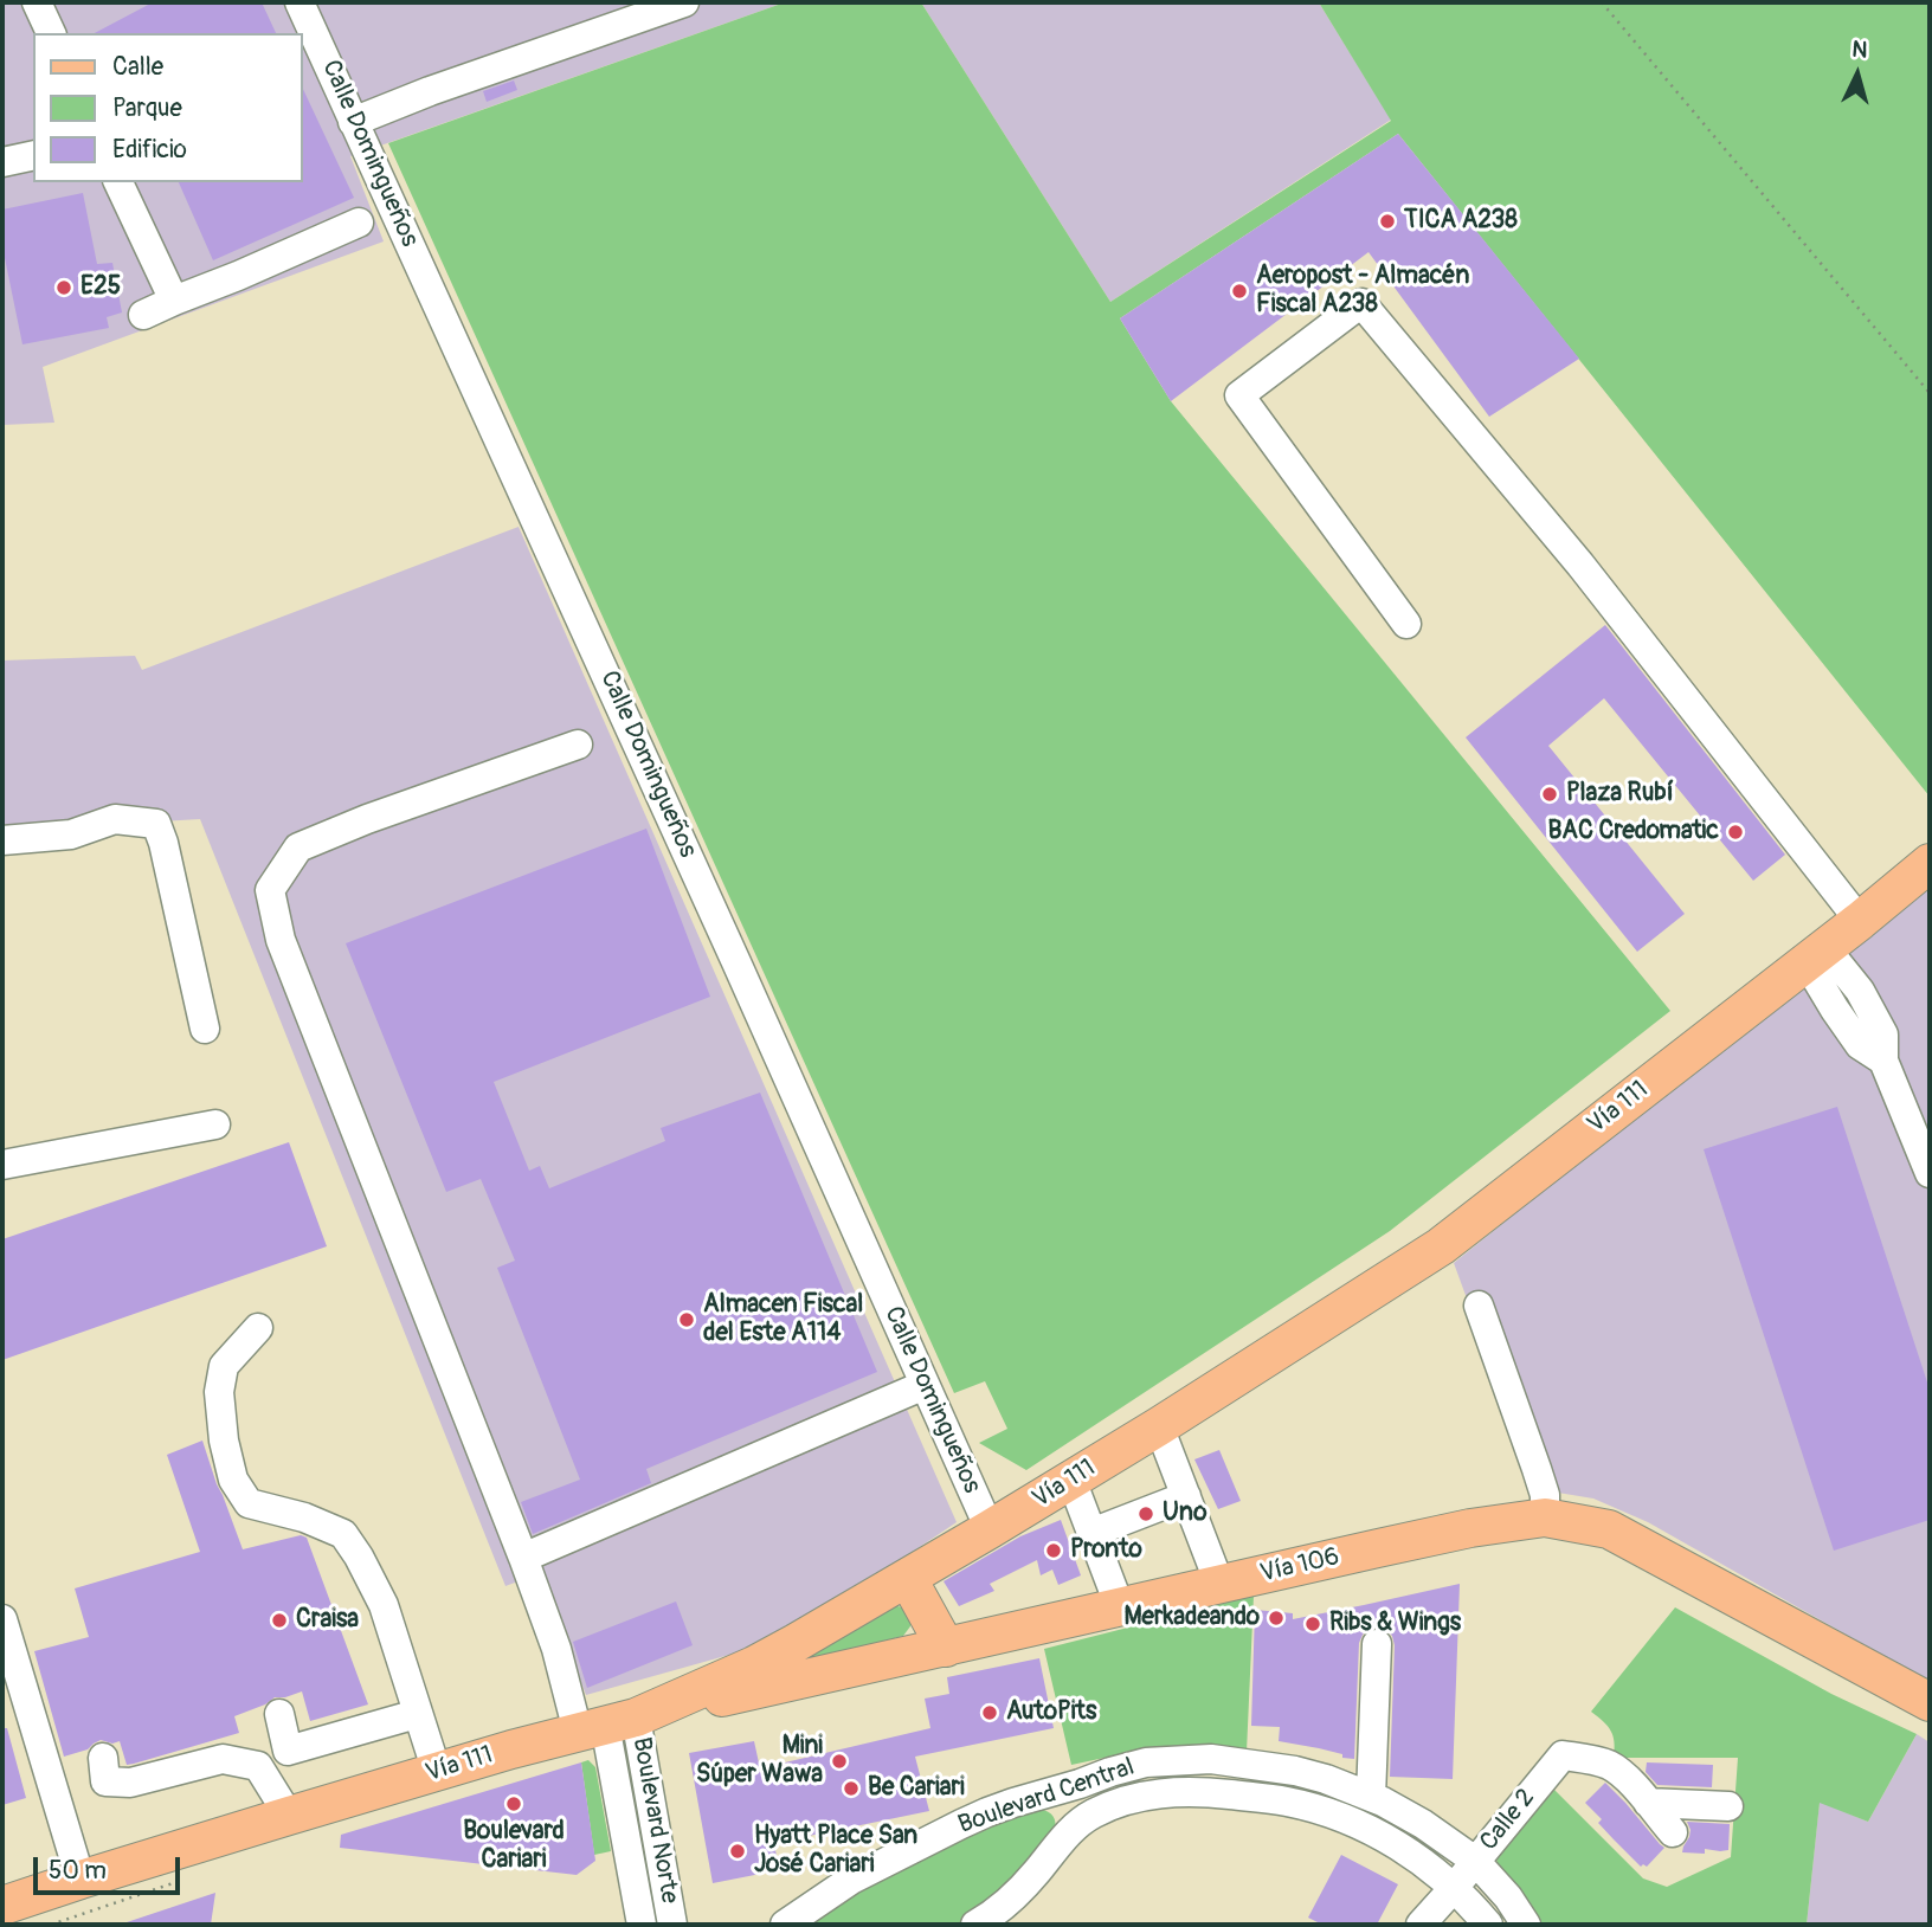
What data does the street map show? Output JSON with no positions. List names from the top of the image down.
{
  "streets": {
    "main road": ["Vía 111", "Vía 106"],
    "street": [
      "Calle Domingueños",
      "Boulevard Central",
      "Boulevard Norte",
      "Calle 2"
    ]
  },
  "crossings": [
    ["Calle Domingueños", "Vía 111"],
    ["Vía 111", "Vía 106"],
    ["Vía 111", "Boulevard Norte"],
    ["Vía 106", "Boulevard Norte"],
    ["Boulevard Central", "Calle 2"]
  ],
  "places": [
    "TICA A238",
    "E25",
    "Aeropost - Almacén Fiscal A238",
    "Plaza Rubí",
    "BAC Credomatic",
    "Almacen Fiscal del Este A114",
    "Uno",
    "Pronto",
    "Merkadeando",
    "Craisa",
    "Ribs & Wings",
    "AutoPits",
    "Mini Súper Wawa",
    "Be Cariari",
    "Boulevard Cariari",
    "Hyatt Place San José Cariari"
  ],
  "legend": ["Calle", "Parque", "Edificio"],
  "scale_bar": "50 m",
  "north": "top"
}
